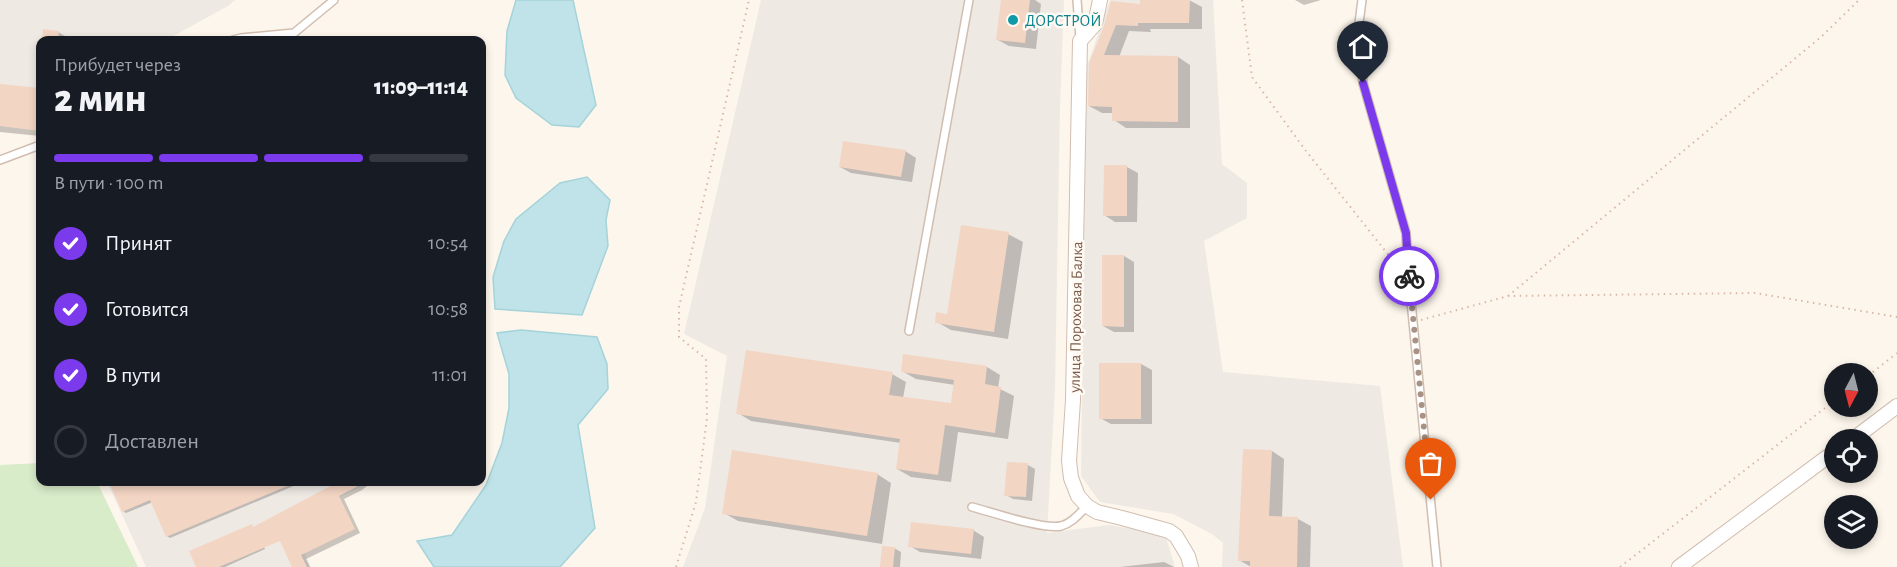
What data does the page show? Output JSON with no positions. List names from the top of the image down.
{
  "streets": {
    "street": ["улица Пороховая Балка"]
  },
  "places": ["ДОРСТРОЙ"],
  "north": "bottom",
  "page": {
    "heading": ["2 мин", "Прибудет через", "11:09–11:14"],
    "bar": "В пути · 100 m",
    "list": [
      ["Принят", "10:54"],
      ["Готовится", "10:58"],
      ["В пути", "11:01"],
      "Доставлен"
    ]
  }
}
